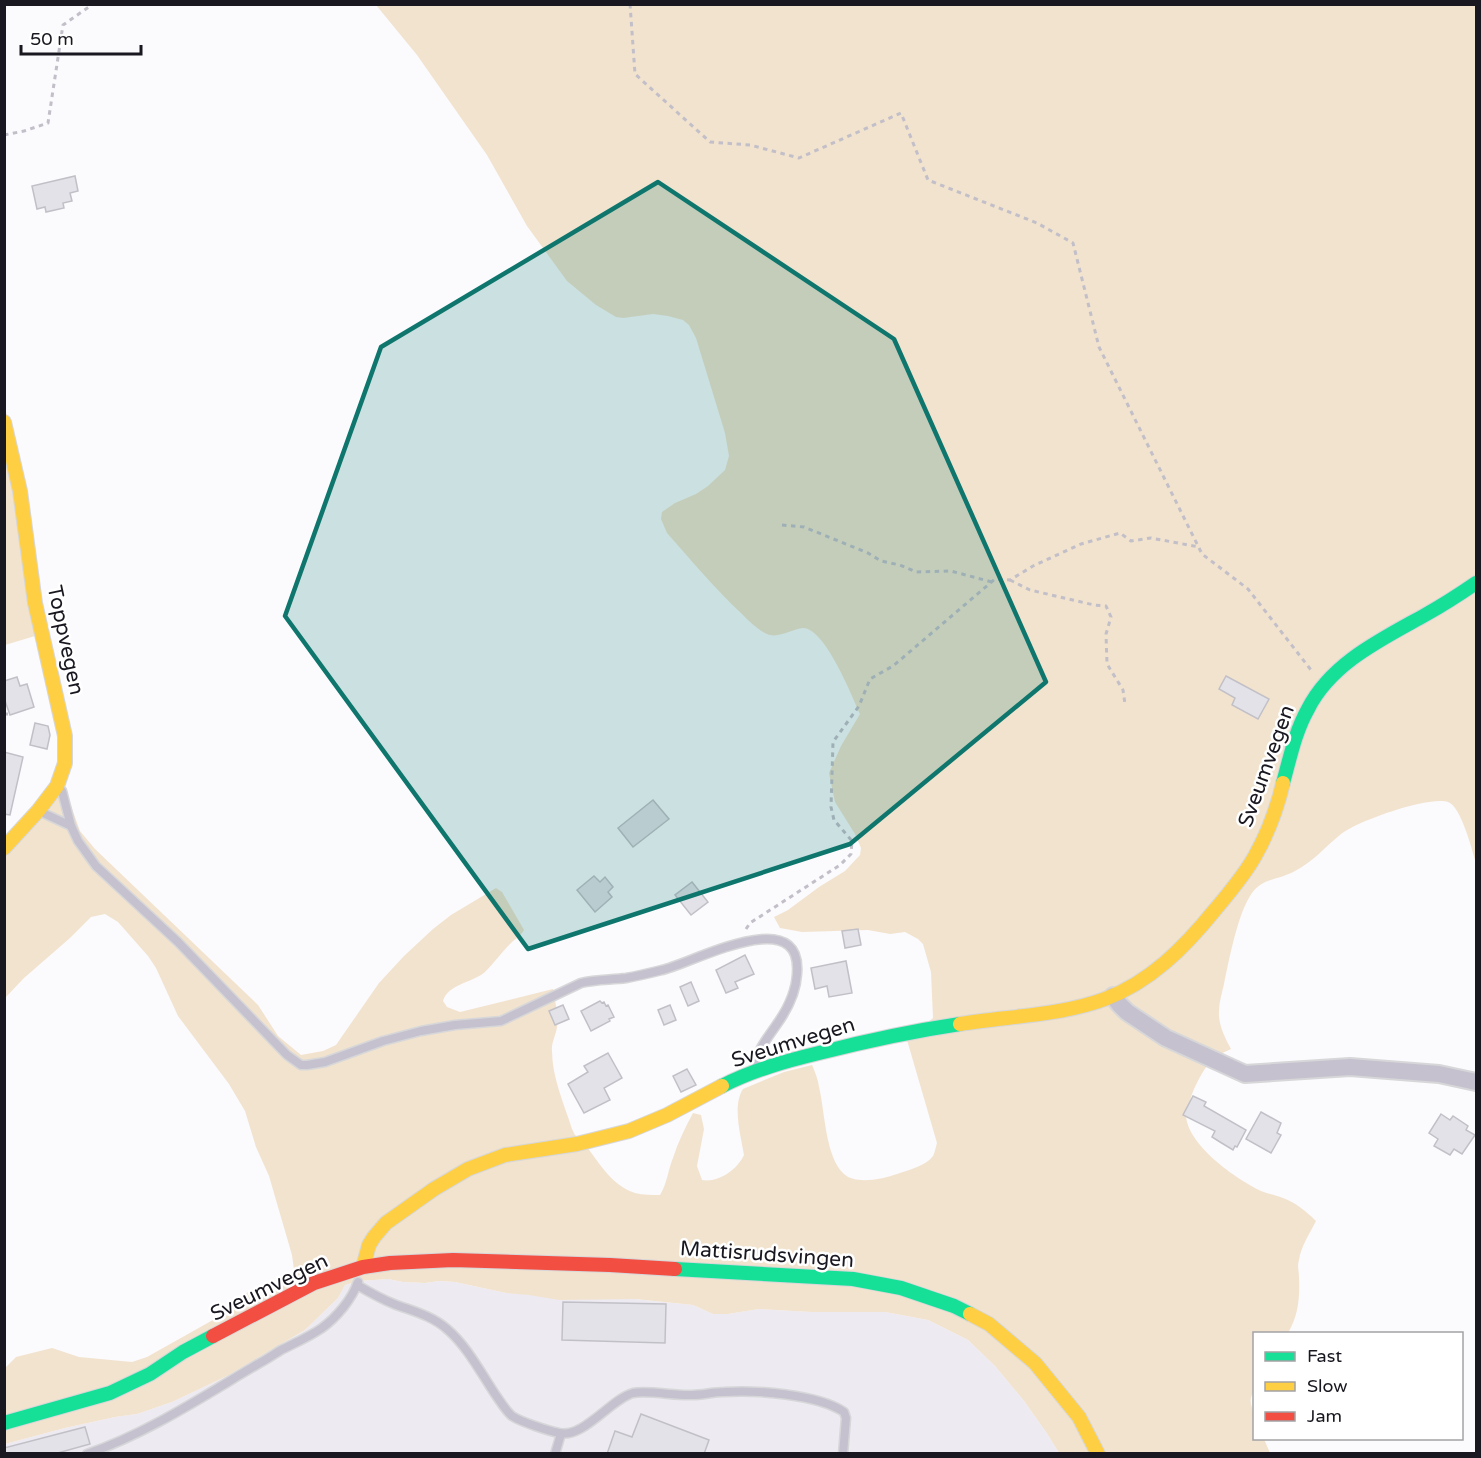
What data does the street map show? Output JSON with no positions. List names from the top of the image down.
{
  "streets": {
    "street": ["Toppvegen", "Sveumvegen", "Mattisrudsvingen"]
  },
  "crossings": [
    ["Sveumvegen", "Mattisrudsvingen"]
  ],
  "legend": ["Fast", "Slow", "Jam"],
  "scale_bar": "50 m"
}
